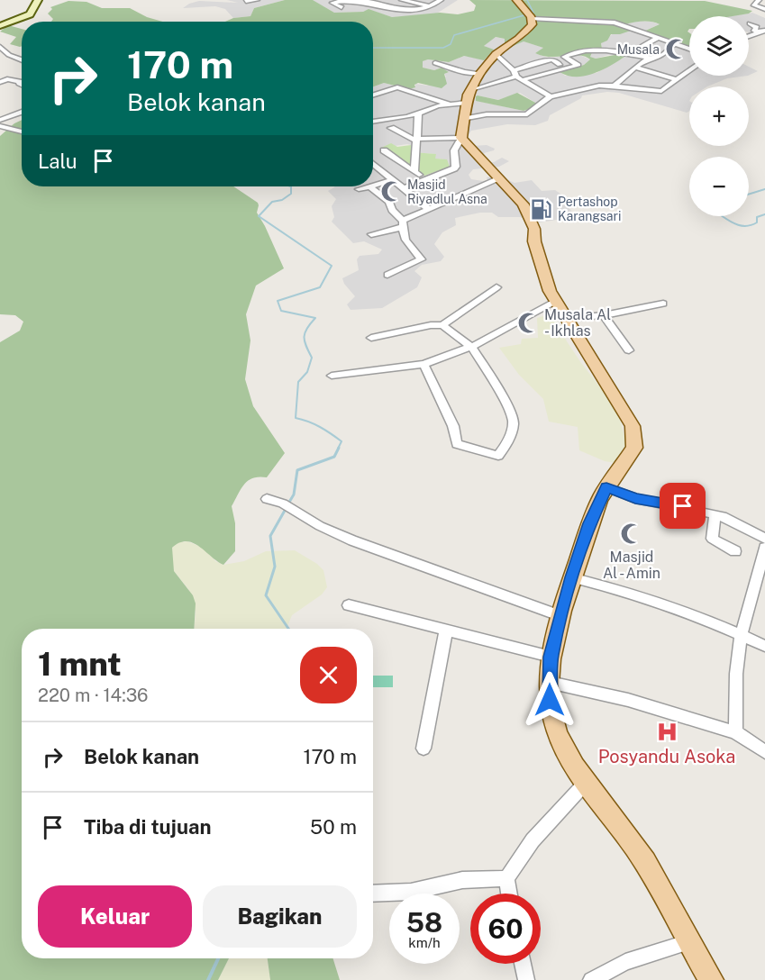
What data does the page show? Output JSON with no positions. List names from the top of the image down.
{
  "places": {
    "mosque": [
      "Musala",
      "Masjid Riyadlul Asna",
      "Musala Al - Ikhlas",
      "Masjid Al - Amin"
    ],
    "fuel station": ["Pertashop Karangsari"],
    "hospital": ["Posyandu Asoka"]
  },
  "page": {
    "map_buttons": ["+", "−"],
    "turn": ["170 m", "Belok kanan"],
    "then": "Lalu",
    "heading": ["1 mnt", "220 m · 14:36"],
    "list": [
      {
        "name": "Belok kanan",
        "value": "170 m"
      },
      {
        "name": "Tiba di tujuan",
        "value": "50 m"
      }
    ],
    "buttons": ["Keluar", "Bagikan"],
    "speed": "58 km/h",
    "limit": "60"
  }
}
